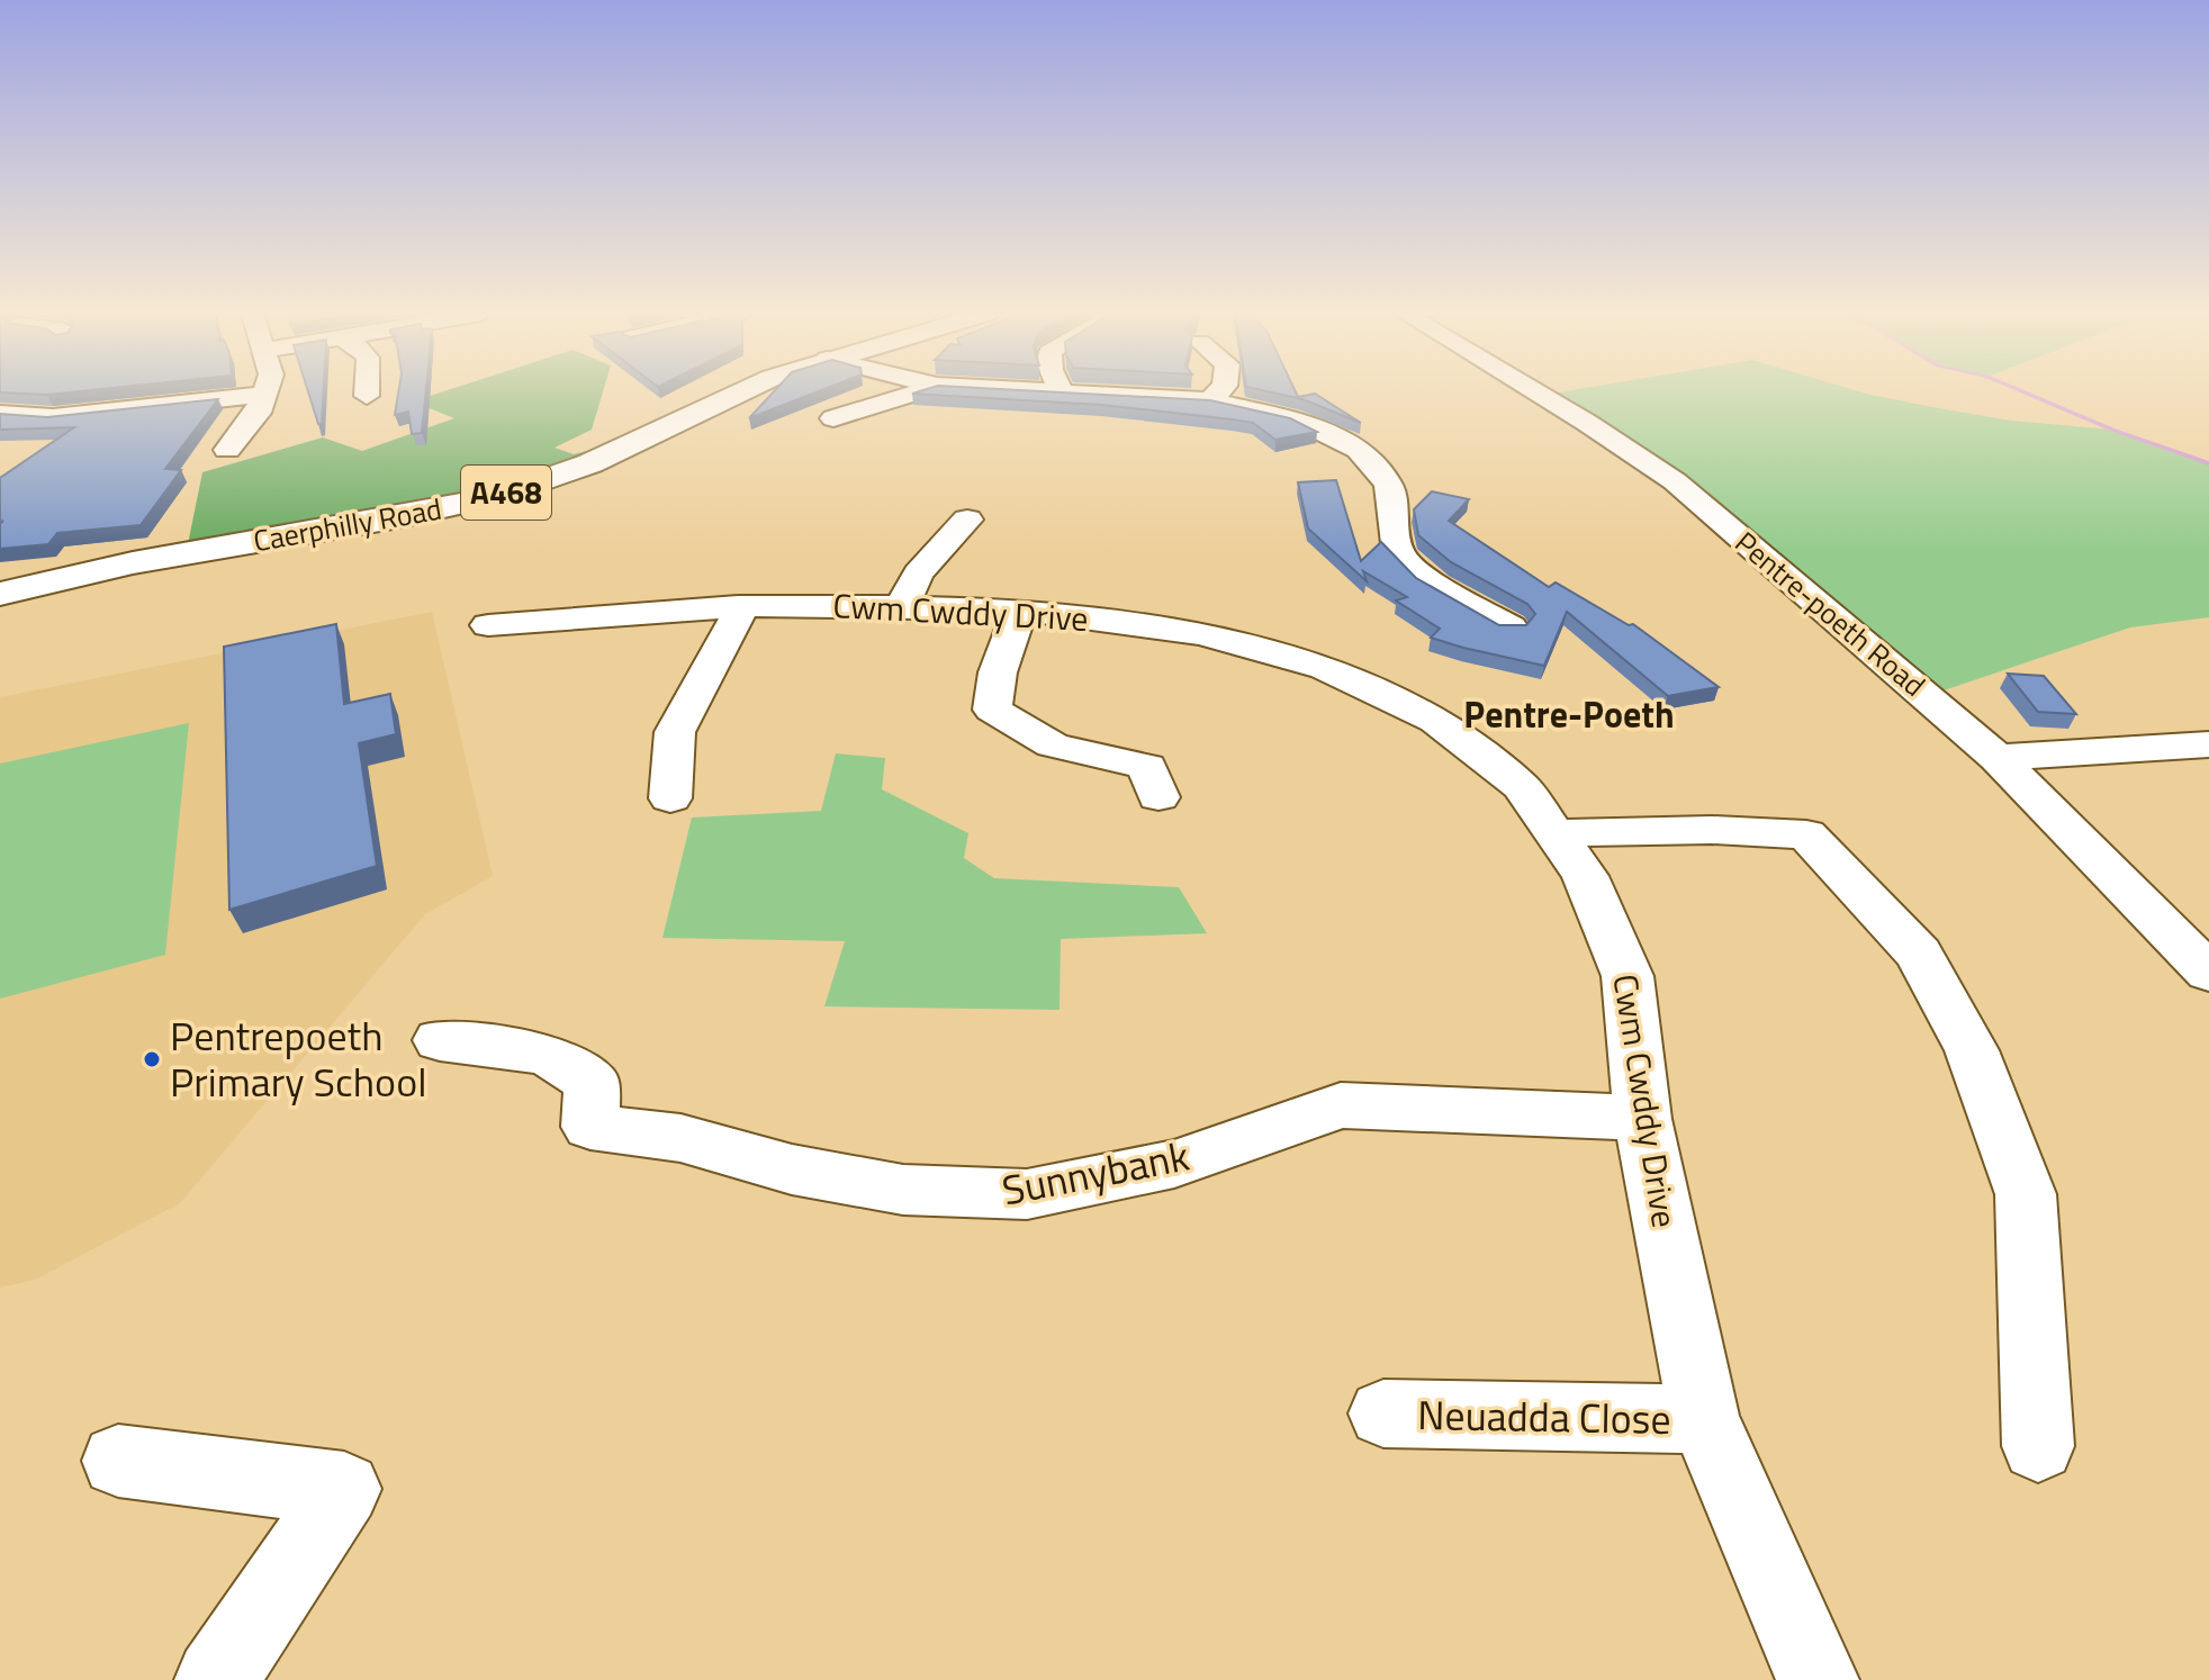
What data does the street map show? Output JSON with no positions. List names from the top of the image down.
{
  "streets": {
    "main road": ["A468", "Caerphilly Road"],
    "street": [
      "Cwm Cwddy Drive",
      "Pentre-poeth Road",
      "Sunnybank",
      "Neuadda Close"
    ]
  },
  "crossings": [
    ["Cwm Cwddy Drive", "Sunnybank"],
    ["Cwm Cwddy Drive", "Neuadda Close"]
  ],
  "districts": ["Pentre-Poeth"],
  "places": ["Pentrepoeth Primary School"]
}
